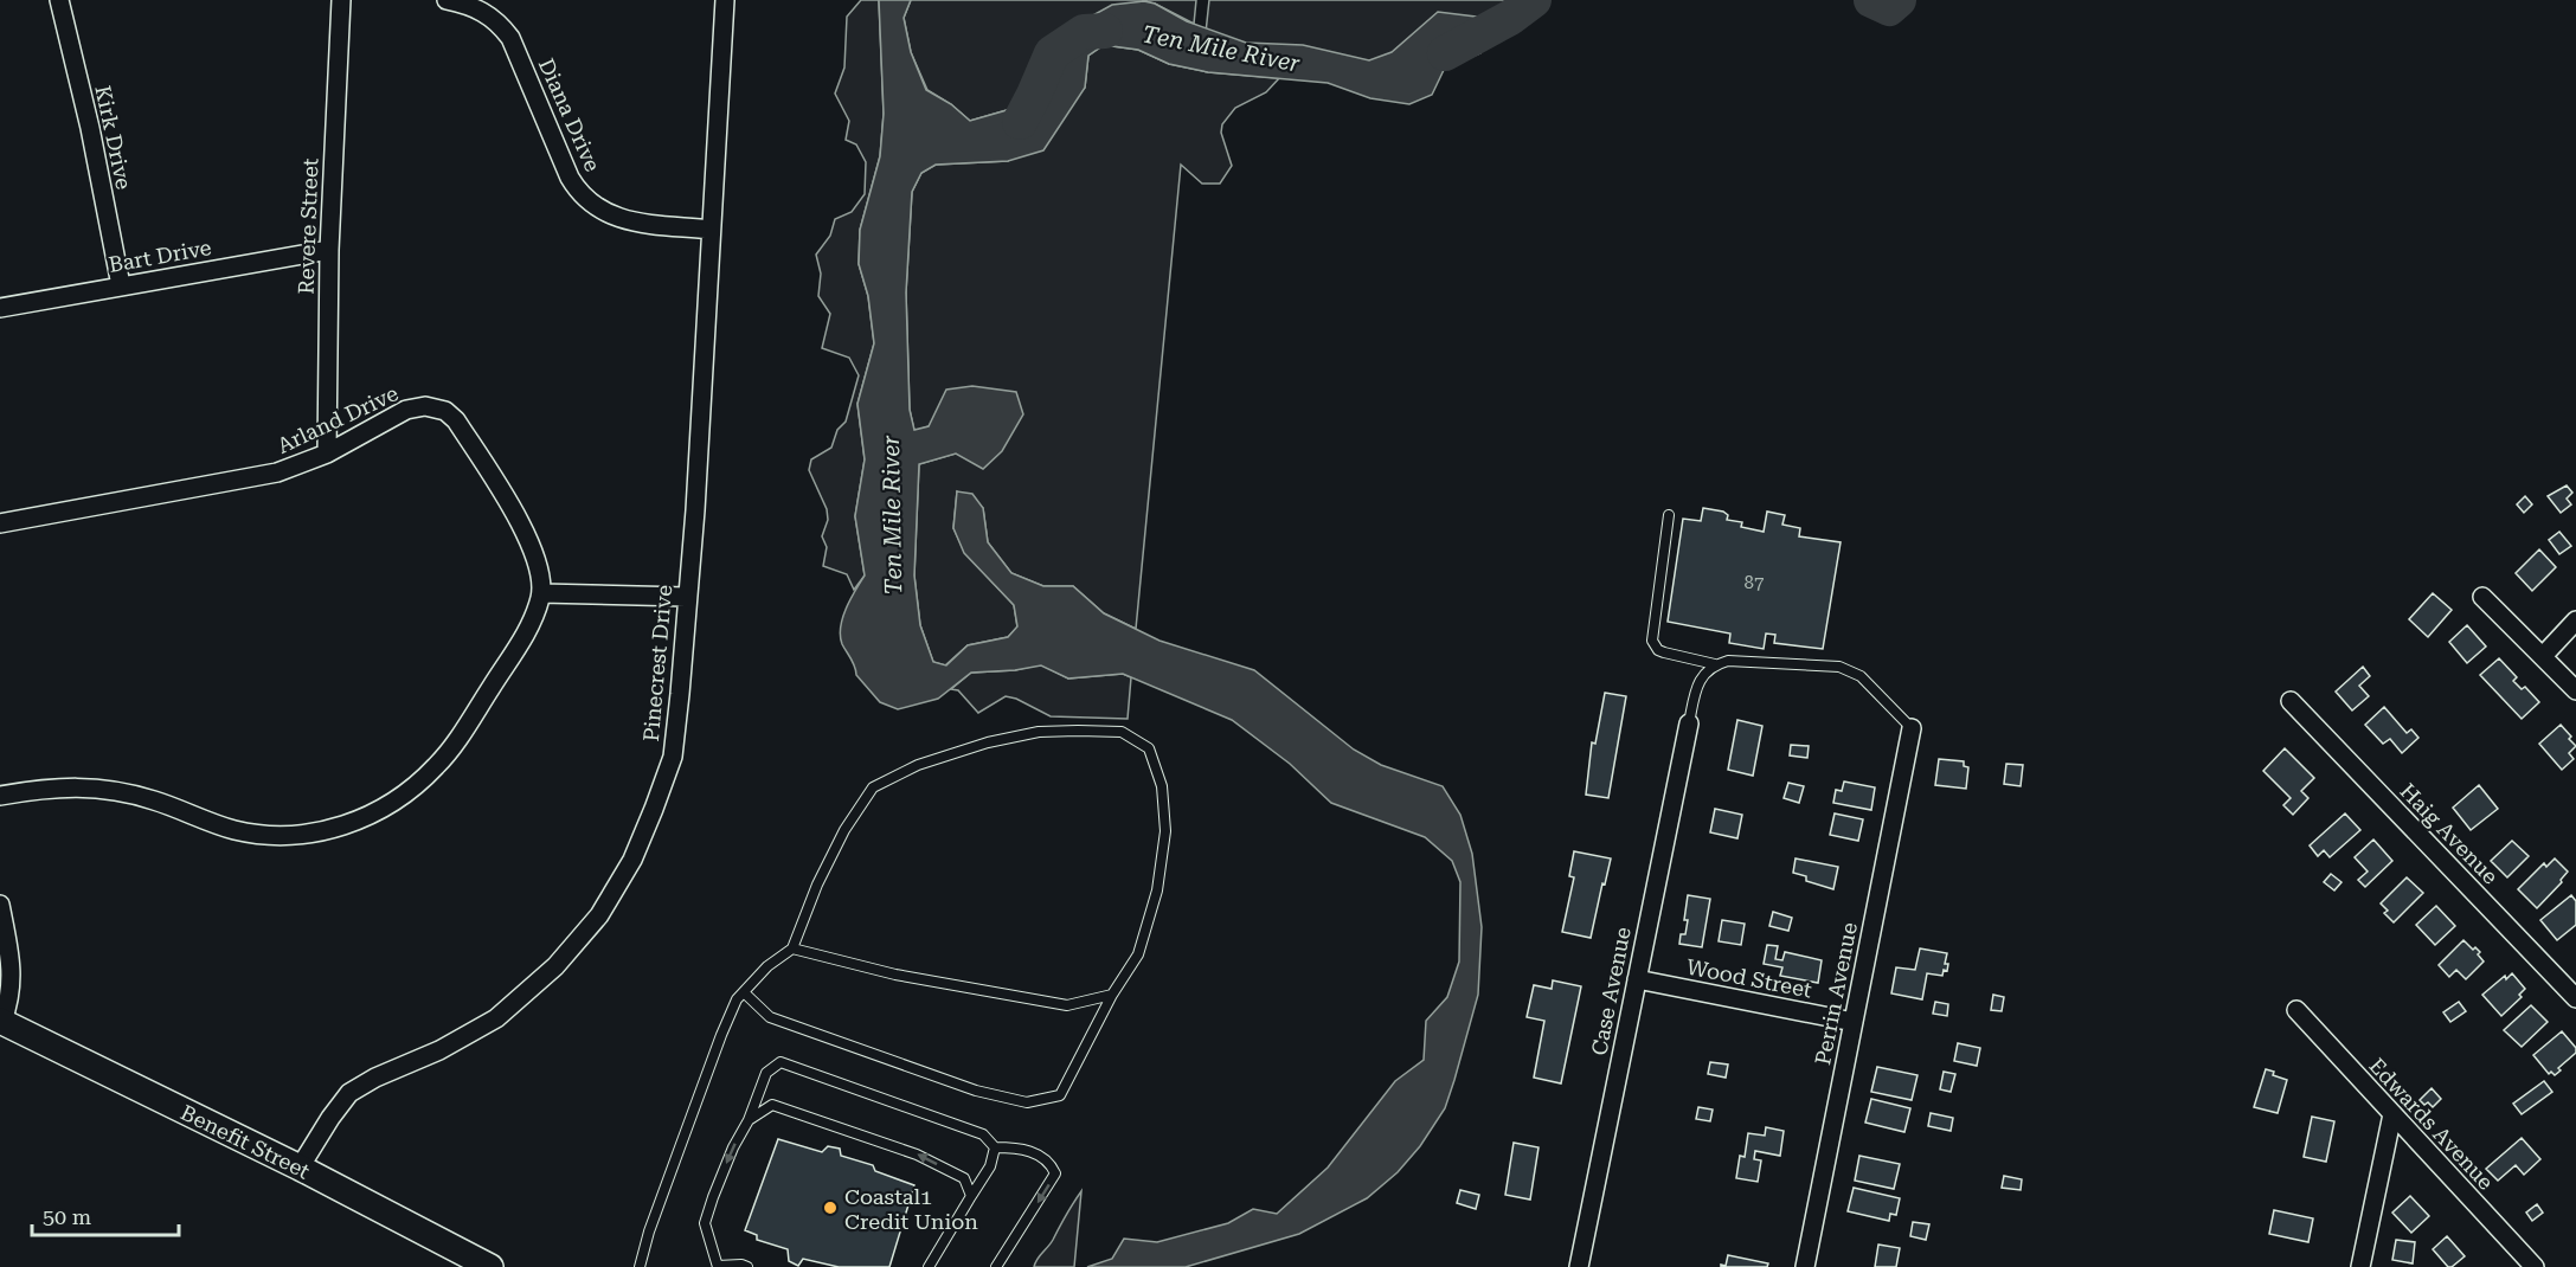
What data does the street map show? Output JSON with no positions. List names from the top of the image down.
{
  "streets": {
    "street": [
      "Diana Drive",
      "Kirk Drive",
      "Revere Street",
      "Bart Drive",
      "Arland Drive",
      "Pinecrest Drive",
      "Haig Avenue",
      "Wood Street",
      "Case Avenue",
      "Perrin Avenue",
      "Edwards Avenue",
      "Benefit Street"
    ]
  },
  "crossings": [
    ["Diana Drive", "Pinecrest Drive"],
    ["Kirk Drive", "Bart Drive"],
    ["Revere Street", "Bart Drive"],
    ["Revere Street", "Arland Drive"],
    ["Pinecrest Drive", "Benefit Street"],
    ["Wood Street", "Case Avenue"],
    ["Wood Street", "Perrin Avenue"]
  ],
  "water": ["Ten Mile River"],
  "places": ["Coastal1 Credit Union"],
  "house_numbers": ["87"],
  "scale_bar": "50 m"
}
